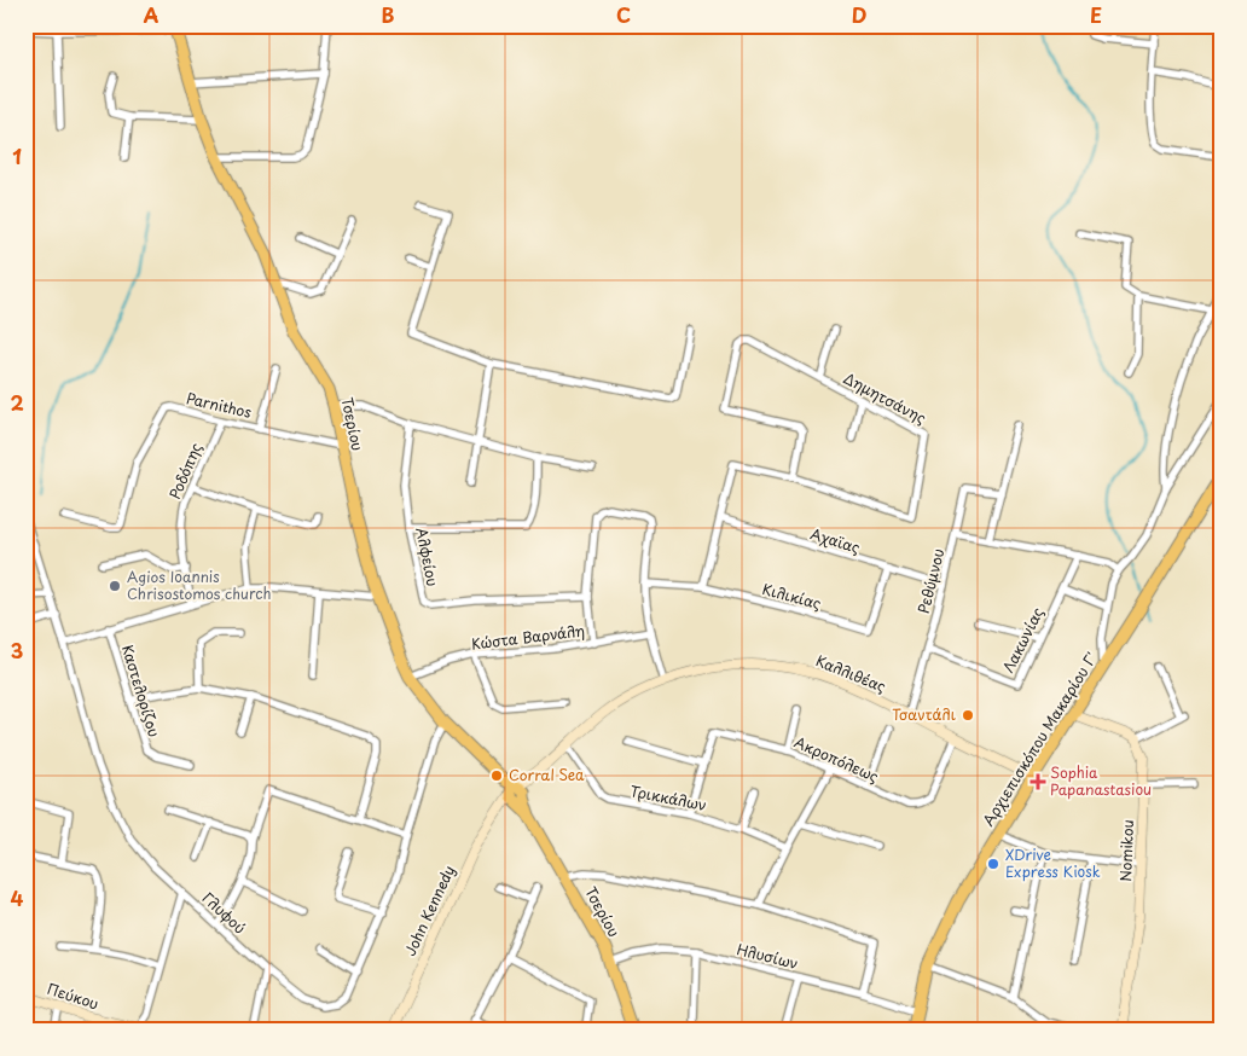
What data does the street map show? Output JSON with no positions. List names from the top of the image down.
{
  "streets": {
    "main road": ["Τσερίου", "Αρχιεπισκόπου Μακαρίου Γ'"],
    "street": [
      "Δημητσάνης",
      "Parnithos",
      "Ροδόπης",
      "Αχαϊας",
      "Αλφείου",
      "Ρεθύμνου",
      "Κιλικίας",
      "Κώστα Βαρνάλη",
      "Λακωνίας",
      "Καλλιθέας",
      "Καστελορίζου",
      "Ακροπόλεως",
      "Τρικκάλων",
      "Nomikou",
      "John Kennedy",
      "Γλυφού",
      "Ηλυσίων",
      "Πεύκου"
    ]
  },
  "crossings": [
    ["Parnithos", "Τσερίου"],
    ["Parnithos", "Ροδόπης"],
    ["Τσερίου", "Κώστα Βαρνάλη"],
    ["Τσερίου", "Καλλιθέας"],
    ["Τσερίου", "John Kennedy"],
    ["Τσερίου", "Γλυφού"],
    ["Τσερίου", "Ηλυσίων"],
    ["Αχαϊας", "Ρεθύμνου"],
    ["Αχαϊας", "Κιλικίας"],
    ["Ρεθύμνου", "Λακωνίας"],
    ["Ρεθύμνου", "Καλλιθέας"],
    ["Καλλιθέας", "Αρχιεπισκόπου Μακαρίου Γ'"],
    ["Καλλιθέας", "Ακροπόλεως"],
    ["Καλλιθέας", "Τρικκάλων"],
    ["Καλλιθέας", "John Kennedy"],
    ["Αρχιεπισκόπου Μακαρίου Γ'", "Ηλυσίων"],
    ["Ακροπόλεως", "Τρικκάλων"]
  ],
  "places": {
    "other": [
      "Agios Ioannis Chrisostomos church",
      "Τσαντάλι",
      "Corral Sea",
      "XDrive Express Kiosk"
    ],
    "health": ["Sophia Papanastasiou"]
  },
  "grid": {
    "columns": [
      "A",
      "B",
      "C",
      "D",
      "E"
    ],
    "rows": [
      "1",
      "2",
      "3",
      "4"
    ]
  }
}
